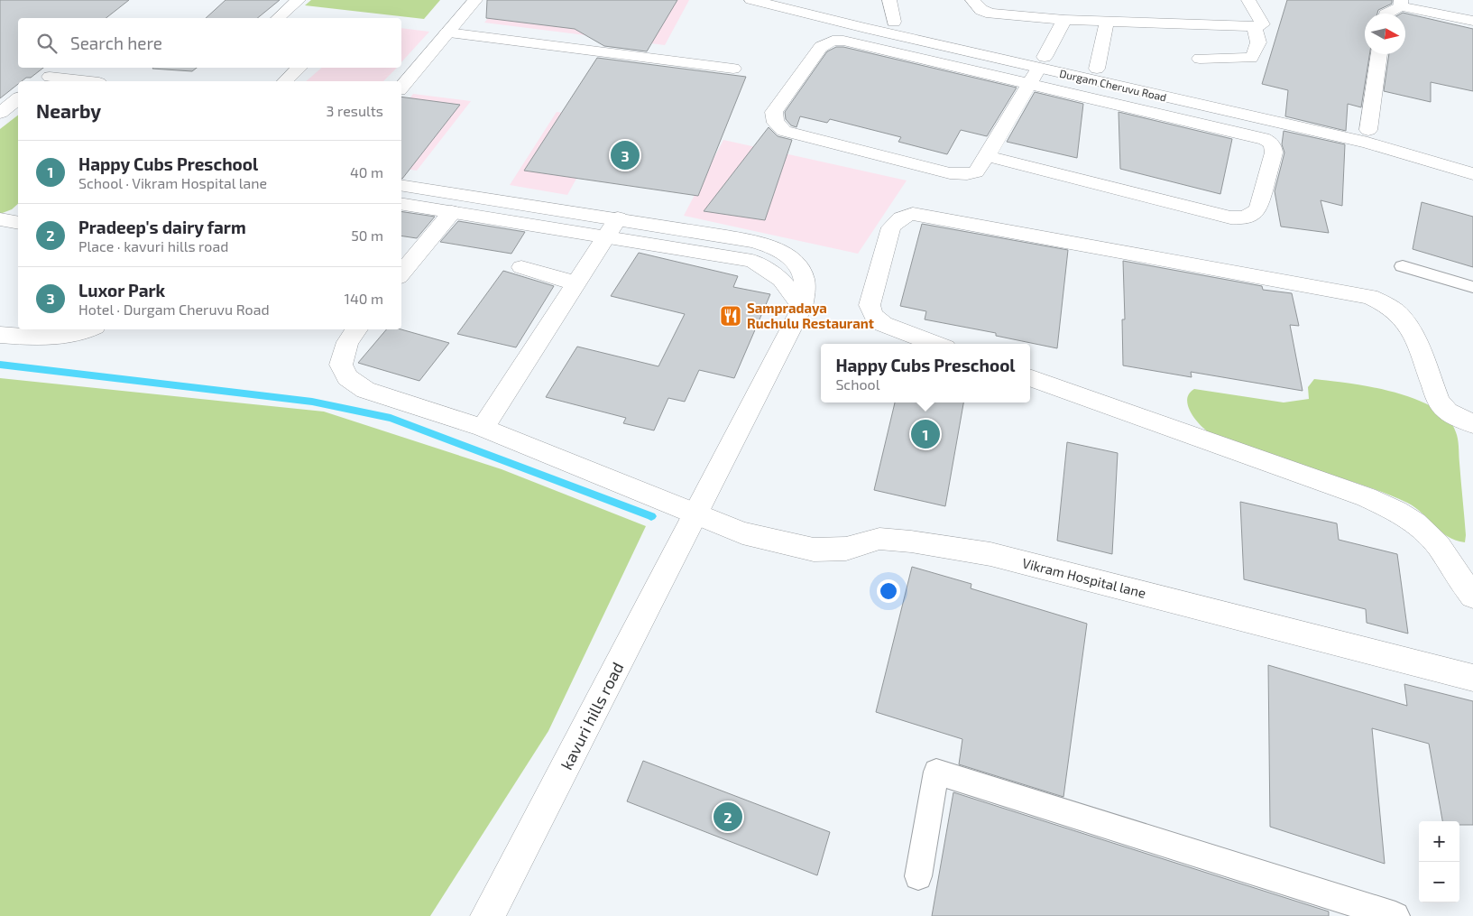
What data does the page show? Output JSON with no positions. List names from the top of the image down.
{
  "streets": {
    "street": ["Durgam Cheruvu Road", "Vikram Hospital lane", "kavuri hills road"]
  },
  "crossings": [
    ["Vikram Hospital lane", "kavuri hills road"]
  ],
  "places": {
    "restaurant": ["Sampradaya Ruchulu Restaurant"]
  },
  "north": "right",
  "page": {
    "search": "Search here",
    "heading": ["Nearby", "3 results"],
    "pins": ["3", "1", "2"],
    "list": [
      {
        "mark": "1",
        "name": "Happy Cubs Preschool",
        "note": "School · Vikram Hospital lane",
        "value": "40 m"
      },
      {
        "mark": "2",
        "name": "Pradeep's dairy farm",
        "note": "Place · kavuri hills road",
        "value": "50 m"
      },
      {
        "mark": "3",
        "name": "Luxor Park",
        "note": "Hotel · Durgam Cheruvu Road",
        "value": "140 m"
      }
    ],
    "popup": ["Happy Cubs Preschool", "School"],
    "map_buttons": ["+", "−"]
  }
}
